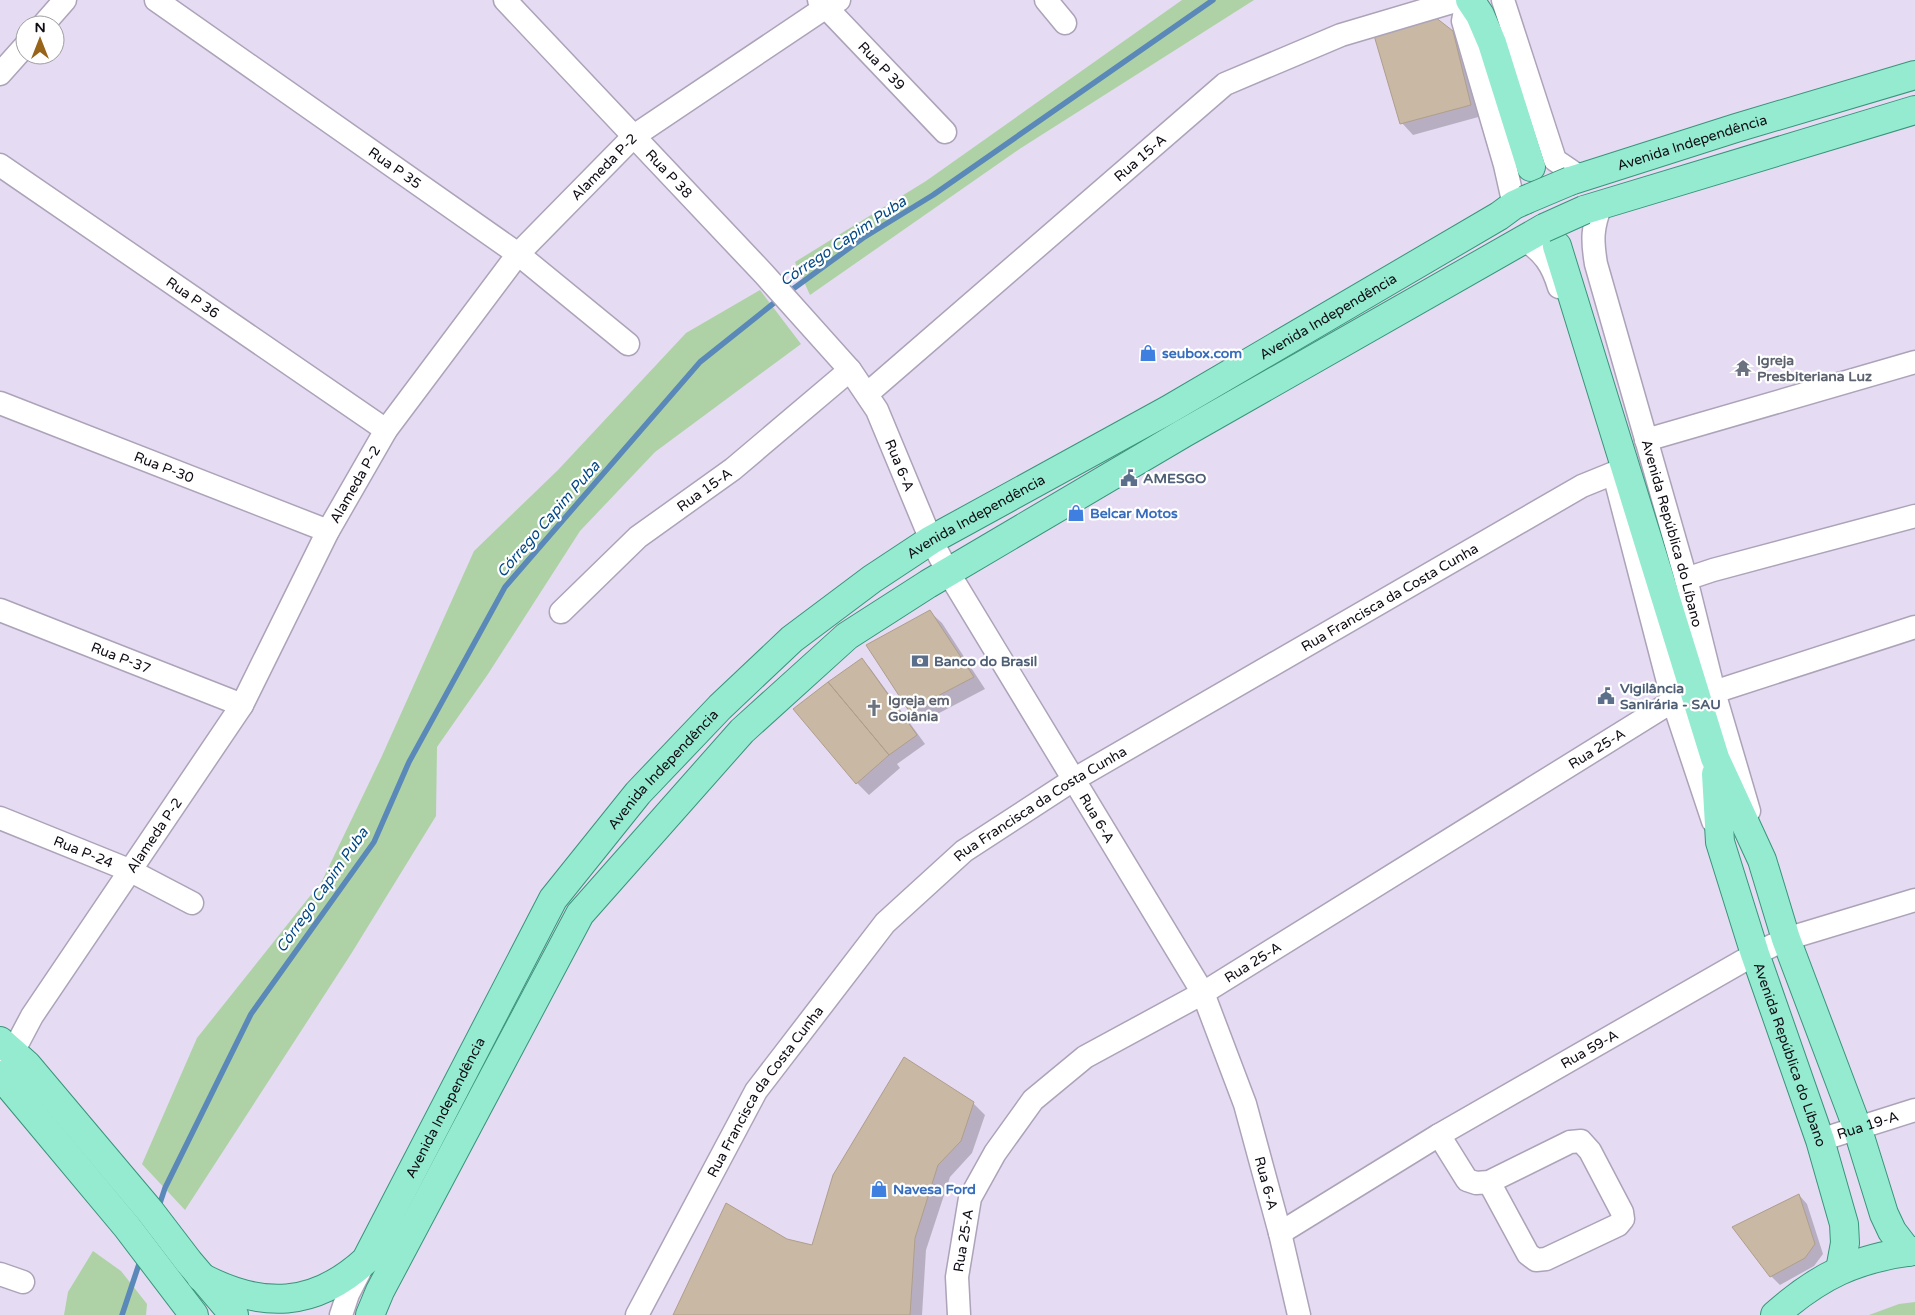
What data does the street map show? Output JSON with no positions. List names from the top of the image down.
{
  "streets": {
    "main road": ["Avenida Independência", "Avenida República do Líbano"],
    "street": [
      "Rua P 39",
      "Rua 15-A",
      "Alameda P-2",
      "Rua P 35",
      "Rua P 38",
      "Rua P 36",
      "Rua 6-A",
      "Rua P-30",
      "Rua Francisca da Costa Cunha",
      "Rua P-37",
      "Rua 25-A",
      "Rua P-24",
      "Rua 59-A",
      "Rua 19-A"
    ]
  },
  "crossings": [
    ["Rua P 39", "Alameda P-2"],
    ["Avenida Independência", "Rua 6-A"],
    ["Avenida Independência", "Avenida República do Líbano"],
    ["Rua 15-A", "Rua 6-A"],
    ["Alameda P-2", "Rua P 35"],
    ["Alameda P-2", "Rua P 38"],
    ["Alameda P-2", "Rua P 36"],
    ["Alameda P-2", "Rua P-30"],
    ["Alameda P-2", "Rua P-37"],
    ["Alameda P-2", "Rua P-24"],
    ["Rua P 38", "Rua 6-A"],
    ["Rua 6-A", "Rua Francisca da Costa Cunha"],
    ["Rua 6-A", "Rua 25-A"],
    ["Rua 6-A", "Rua 59-A"],
    ["Avenida República do Líbano", "Rua Francisca da Costa Cunha"],
    ["Avenida República do Líbano", "Rua 25-A"],
    ["Avenida República do Líbano", "Rua 59-A"],
    ["Avenida República do Líbano", "Rua 19-A"]
  ],
  "water": ["Córrego Capim Puba"],
  "places": {
    "shop": ["seubox.com", "Belcar Motos", "Navesa Ford"],
    "temple": ["Igreja Presbiteriana Luz"],
    "public building": ["AMESGO", "Vigilância Sanirária - SAU"],
    "bank": ["Banco do Brasil"],
    "church": ["Igreja em Goiânia"]
  },
  "north": "top"
}
